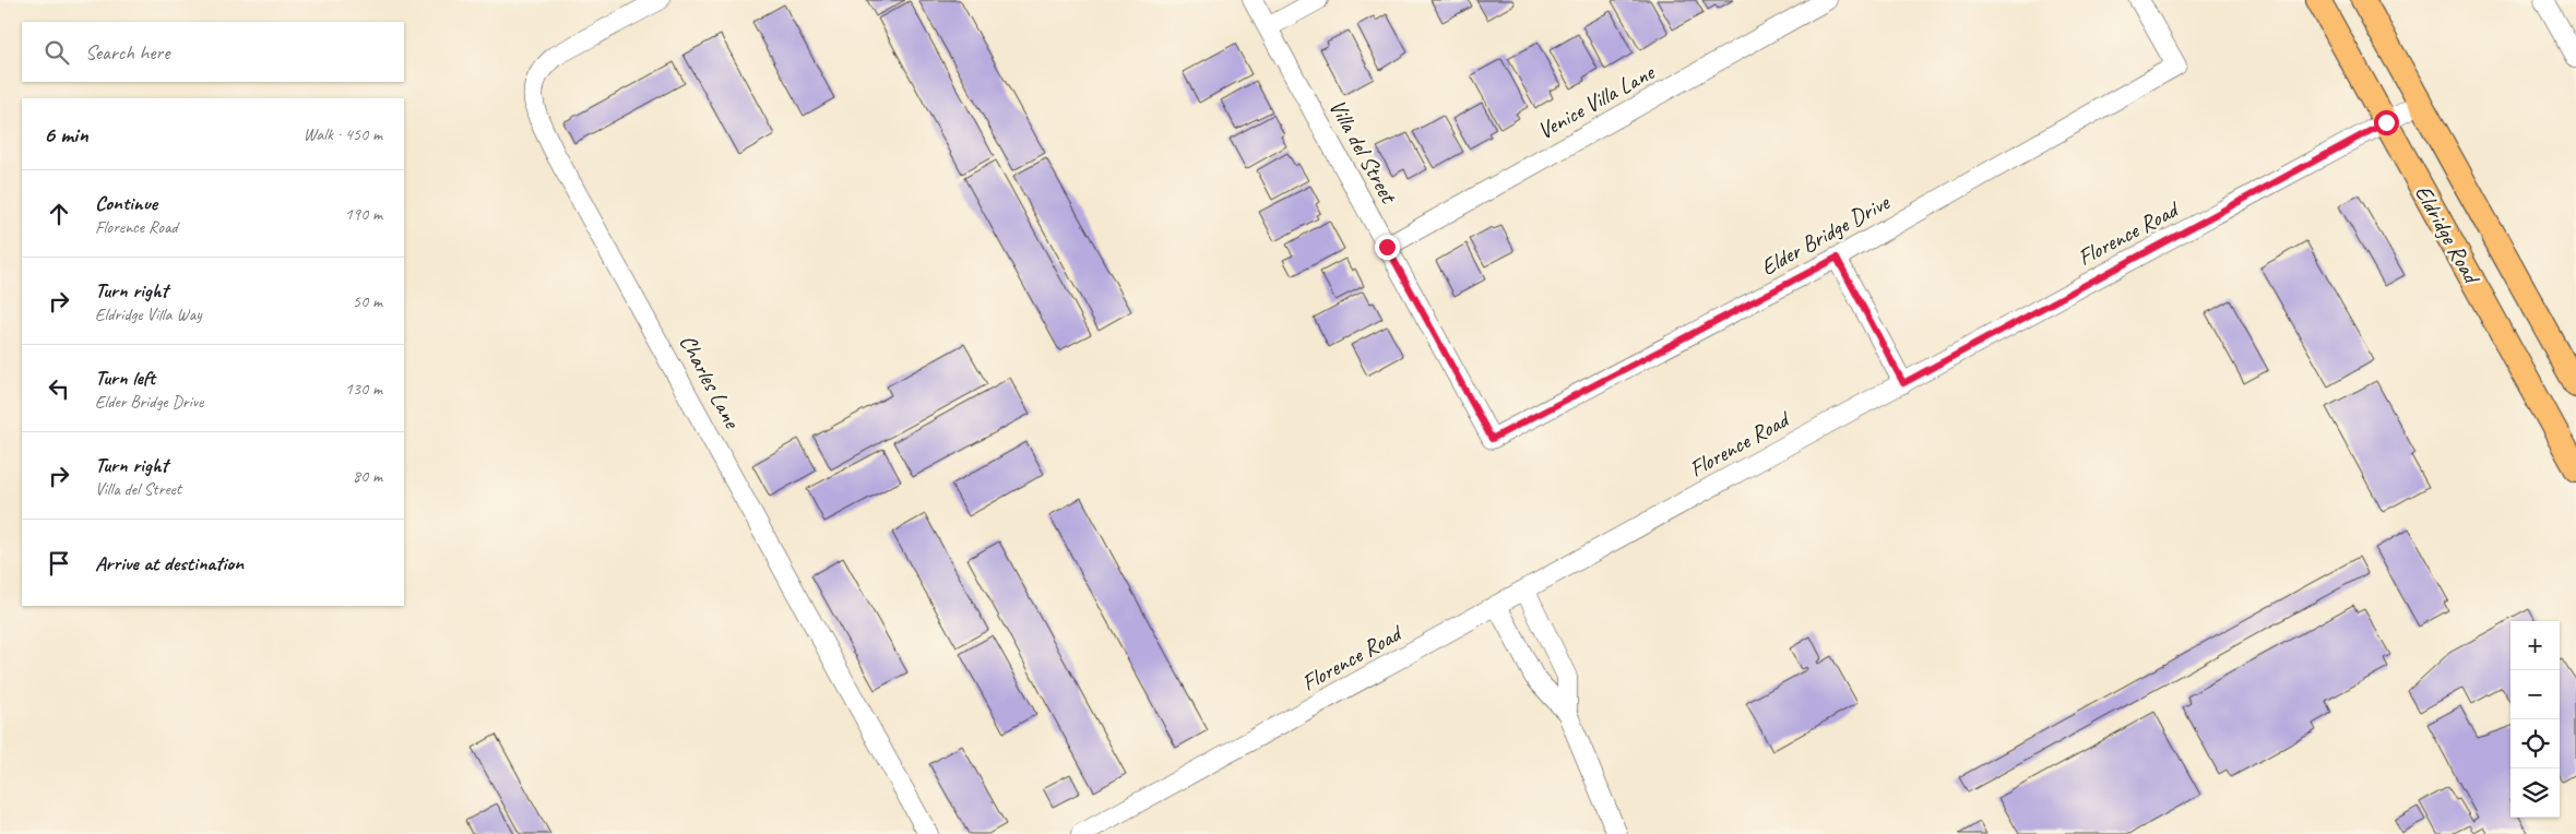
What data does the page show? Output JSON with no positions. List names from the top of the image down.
{
  "streets": {
    "main road": ["Eldridge Road"],
    "street": [
      "Venice Villa Lane",
      "Villa del Street",
      "Florence Road",
      "Elder Bridge Drive",
      "Charles Lane"
    ]
  },
  "crossings": [
    ["Venice Villa Lane", "Villa del Street"],
    ["Villa del Street", "Elder Bridge Drive"],
    ["Florence Road", "Eldridge Road"]
  ],
  "page": {
    "search": "Search here",
    "heading": ["6 min", "Walk · 450 m"],
    "list": [
      ["Continue", "Florence Road", "190 m"],
      ["Turn right", "Eldridge Villa Way", "50 m"],
      ["Turn left", "Elder Bridge Drive", "130 m"],
      ["Turn right", "Villa del Street", "80 m"],
      "Arrive at destination"
    ],
    "map_buttons": ["+", "−"]
  }
}
